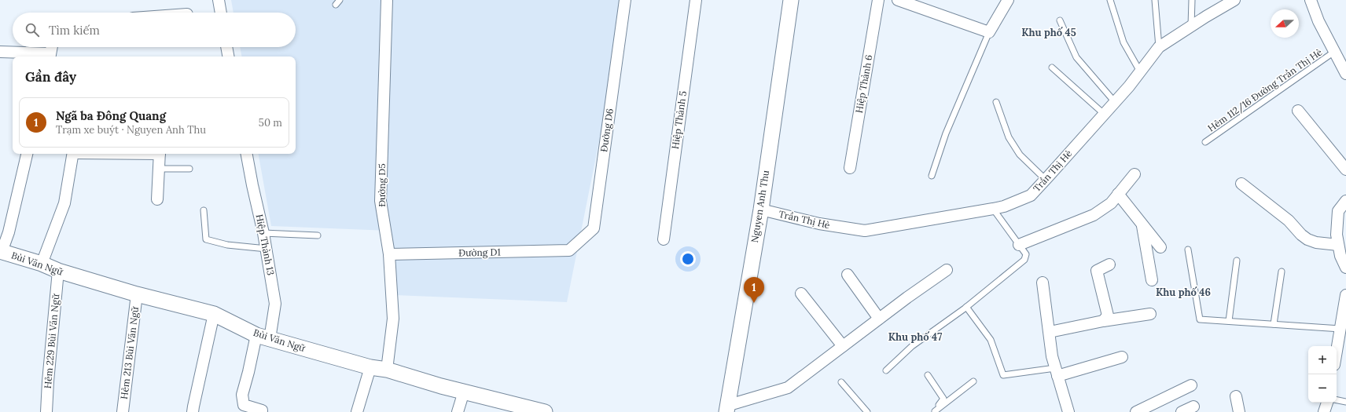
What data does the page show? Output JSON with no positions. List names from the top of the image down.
{
  "streets": {
    "main road": ["Nguyen Anh Thu", "Bùi Văn Ngữ"],
    "street": [
      "Hiệp Thành 6",
      "Hiệp Thành 5",
      "Đường D6",
      "Trần Thị Hè",
      "Đường D5",
      "Hiệp Thành 13",
      "Đường D1",
      "Hẻm 229 Bùi Văn Ngữ",
      "Hẻm 213 Bùi Văn Ngữ"
    ],
    "lane": ["Hẻm 112/16 Đường Trần Thị Hè"]
  },
  "crossings": [
    ["Đường D6", "Đường D1"],
    ["Trần Thị Hè", "Nguyen Anh Thu"],
    ["Đường D5", "Đường D1"],
    ["Đường D5", "Bùi Văn Ngữ"],
    ["Hiệp Thành 13", "Bùi Văn Ngữ"],
    ["Bùi Văn Ngữ", "Hẻm 229 Bùi Văn Ngữ"],
    ["Bùi Văn Ngữ", "Hẻm 213 Bùi Văn Ngữ"]
  ],
  "districts": ["Khu phố 45", "Khu phố 46", "Khu phố 47"],
  "north": "left",
  "page": {
    "search": "Tìm kiếm",
    "heading": "Gần đây",
    "list": [
      {
        "mark": "1",
        "name": "Ngã ba Đông Quang",
        "note": "Trạm xe buýt · Nguyen Anh Thu",
        "value": "50 m"
      }
    ],
    "pins": "1",
    "map_buttons": ["+", "−"]
  }
}
